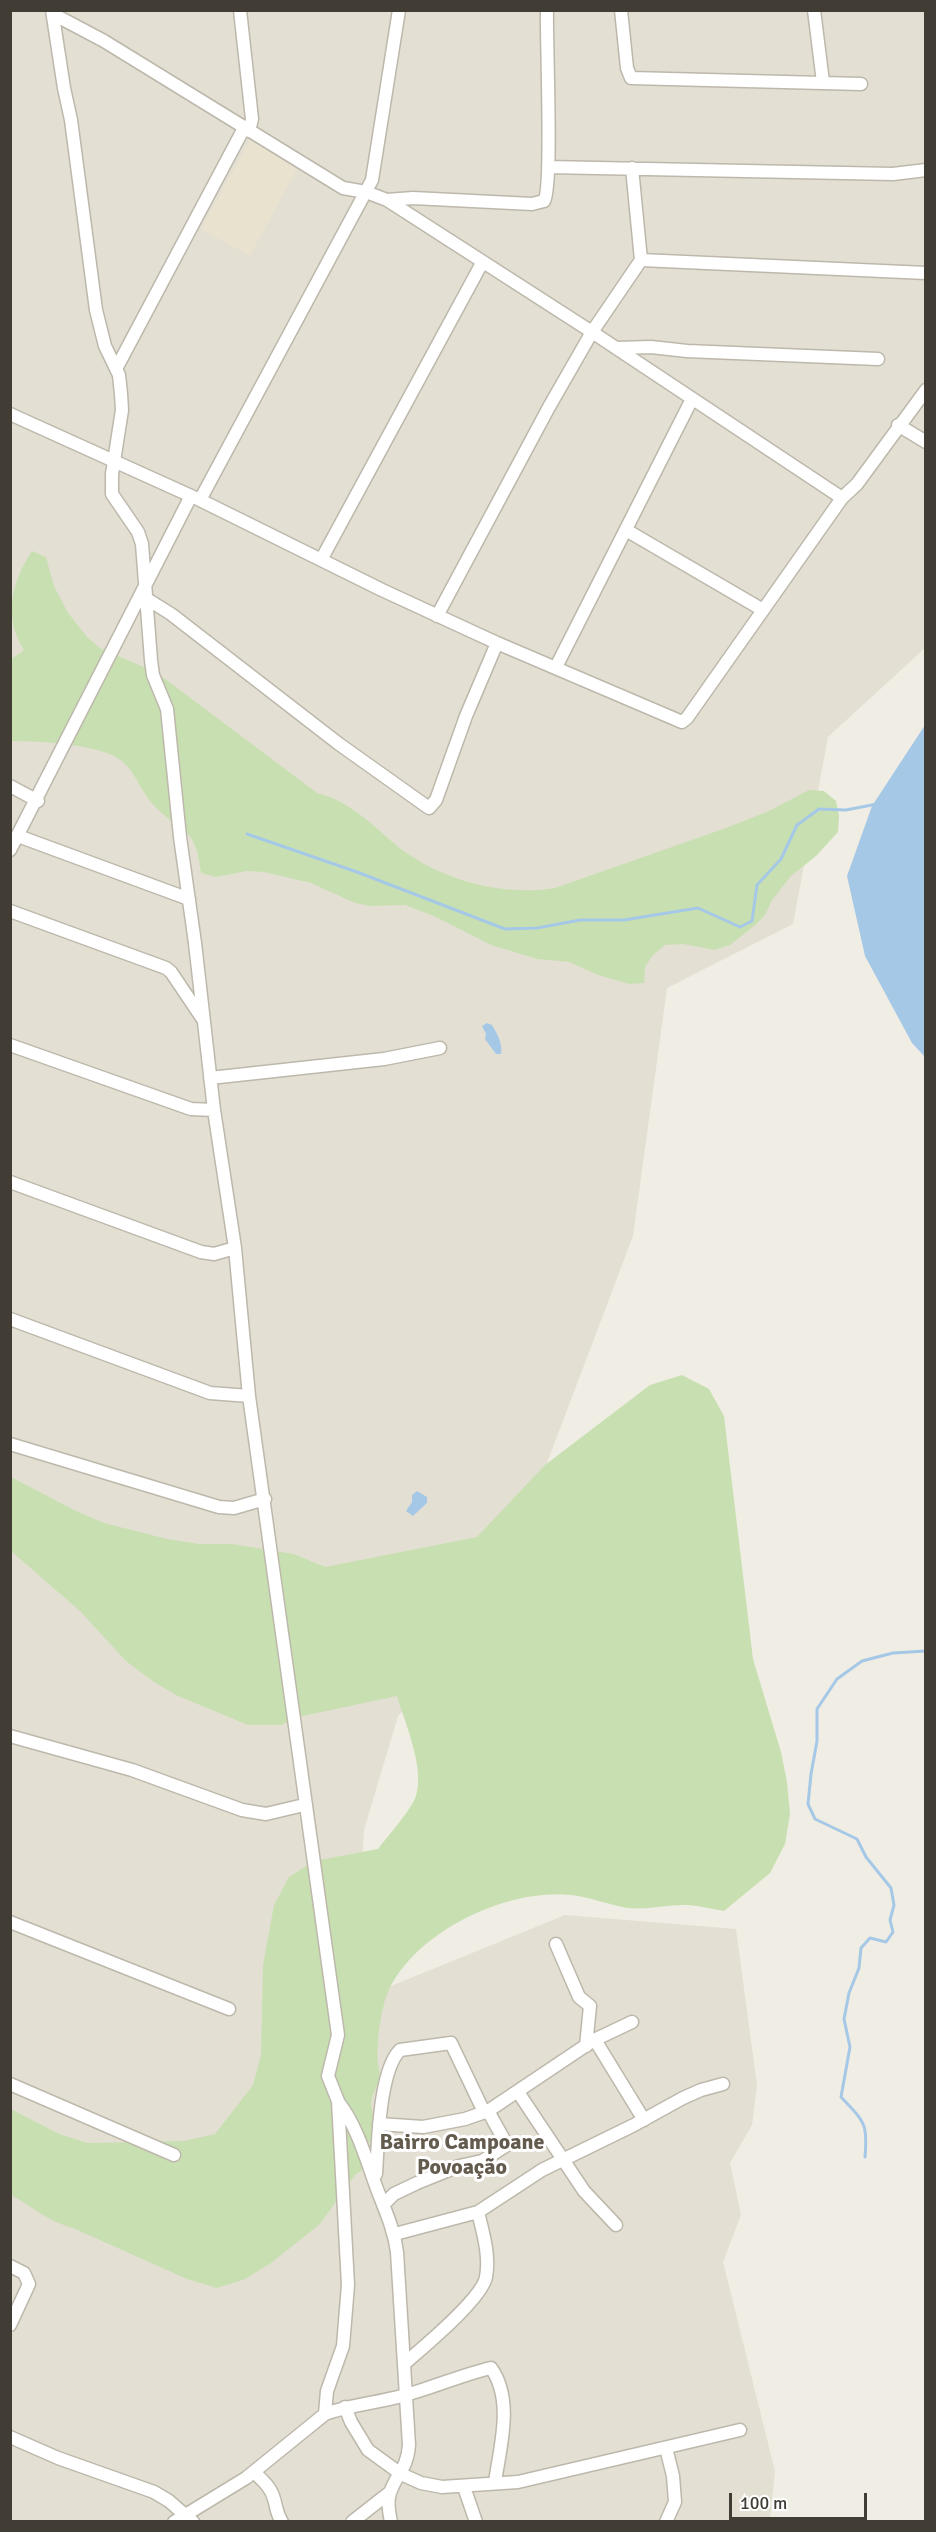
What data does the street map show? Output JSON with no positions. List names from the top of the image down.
{
  "districts": ["Bairro Campoane Povoação"],
  "scale_bar": "100 m"
}
